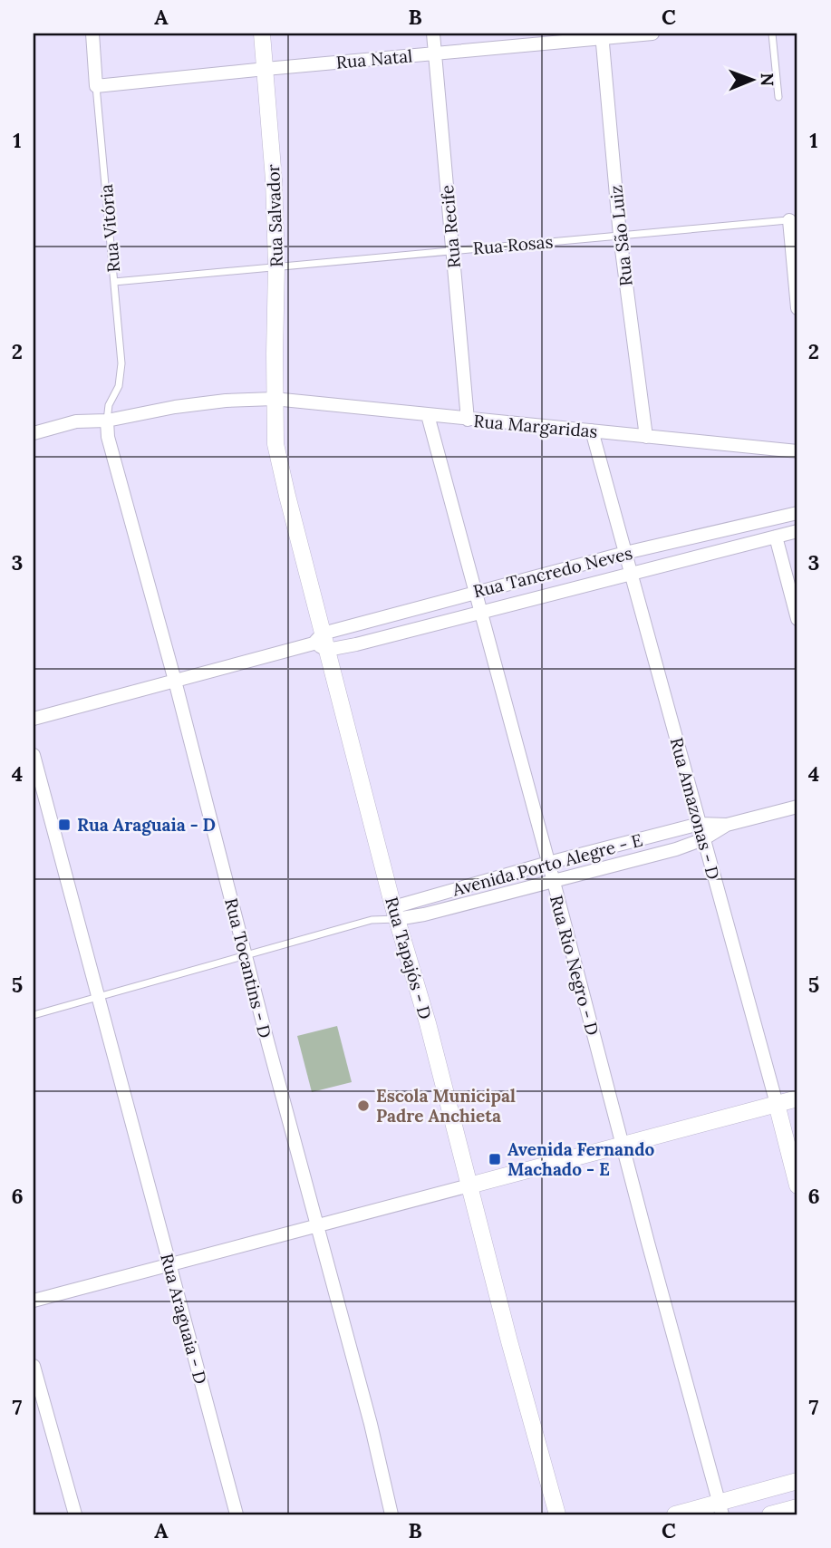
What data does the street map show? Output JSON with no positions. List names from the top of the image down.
{
  "streets": {
    "street": [
      "Rua Natal",
      "Rua Salvador",
      "Rua Recife",
      "Rua Vitória",
      "Rua São Luiz",
      "Rua Margaridas",
      "Rua Tancredo Neves",
      "Rua Amazonas - D",
      "Avenida Porto Alegre - E",
      "Rua Tapajós - D",
      "Rua Rio Negro - D",
      "Rua Tocantins - D",
      "Rua Araguaia - D"
    ],
    "lane": ["Rua Rosas"]
  },
  "crossings": [
    ["Rua Natal", "Rua Salvador"],
    ["Rua Natal", "Rua Recife"],
    ["Rua Natal", "Rua Vitória"],
    ["Rua Natal", "Rua São Luiz"],
    ["Rua Salvador", "Rua Rosas"],
    ["Rua Salvador", "Rua Margaridas"],
    ["Rua Salvador", "Rua Tapajós - D"],
    ["Rua Recife", "Rua Rosas"],
    ["Rua Recife", "Rua Margaridas"],
    ["Rua Vitória", "Rua Rosas"],
    ["Rua Vitória", "Rua Margaridas"],
    ["Rua Vitória", "Rua Tocantins - D"],
    ["Rua São Luiz", "Rua Rosas"],
    ["Rua São Luiz", "Rua Margaridas"],
    ["Rua Margaridas", "Rua Amazonas - D"],
    ["Rua Margaridas", "Rua Tapajós - D"],
    ["Rua Margaridas", "Rua Rio Negro - D"],
    ["Rua Margaridas", "Rua Tocantins - D"],
    ["Rua Tancredo Neves", "Rua Amazonas - D"],
    ["Rua Tancredo Neves", "Rua Tapajós - D"],
    ["Rua Tancredo Neves", "Rua Rio Negro - D"],
    ["Rua Tancredo Neves", "Rua Tocantins - D"],
    ["Rua Amazonas - D", "Avenida Porto Alegre - E"],
    ["Avenida Porto Alegre - E", "Rua Tapajós - D"],
    ["Avenida Porto Alegre - E", "Rua Rio Negro - D"],
    ["Avenida Porto Alegre - E", "Rua Tocantins - D"],
    ["Avenida Porto Alegre - E", "Rua Araguaia - D"]
  ],
  "places": {
    "transit": ["Rua Araguaia - D", "Avenida Fernando Machado - E"],
    "other": ["Escola Municipal Padre Anchieta"]
  },
  "north": "right",
  "grid": {
    "columns": ["A", "B", "C"],
    "rows": [
      "1",
      "2",
      "3",
      "4",
      "5",
      "6",
      "7"
    ]
  }
}
